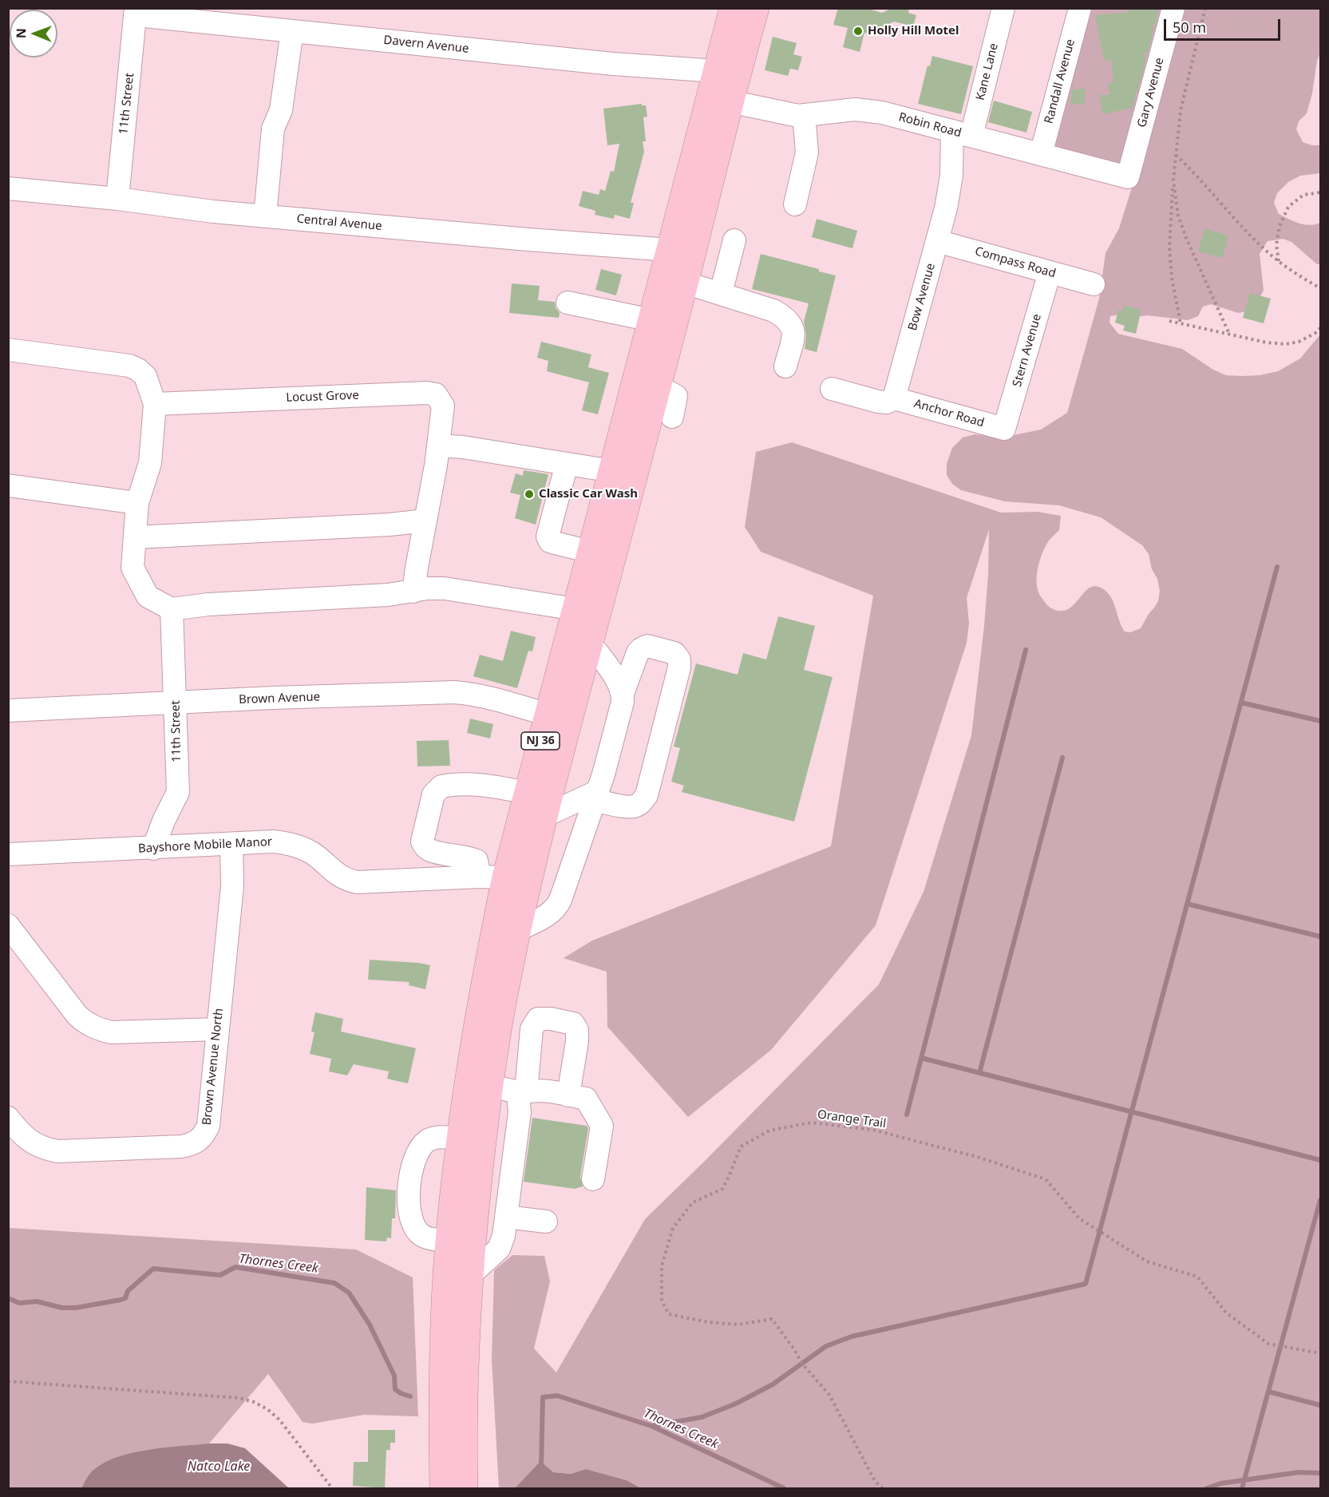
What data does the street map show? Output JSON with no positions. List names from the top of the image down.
{
  "streets": {
    "highway": ["NJ 36"],
    "street": [
      "Davern Avenue",
      "Kane Lane",
      "Randall Avenue",
      "Gary Avenue",
      "11th Street",
      "Robin Road",
      "Central Avenue",
      "Compass Road",
      "Bow Avenue",
      "Stern Avenue",
      "Locust Grove",
      "Anchor Road",
      "Brown Avenue",
      "Bayshore Mobile Manor",
      "Brown Avenue North"
    ],
    "path": ["Orange Trail"]
  },
  "crossings": [
    ["Davern Avenue", "11th Street"],
    ["Davern Avenue", "NJ 36"],
    ["Kane Lane", "Robin Road"],
    ["Kane Lane", "Bow Avenue"],
    ["Randall Avenue", "Robin Road"],
    ["Gary Avenue", "Robin Road"],
    ["11th Street", "Central Avenue"],
    ["11th Street", "Brown Avenue"],
    ["11th Street", "Bayshore Mobile Manor"],
    ["Robin Road", "Bow Avenue"],
    ["Robin Road", "NJ 36"],
    ["Central Avenue", "NJ 36"],
    ["Compass Road", "Bow Avenue"],
    ["Compass Road", "Stern Avenue"],
    ["Bow Avenue", "Anchor Road"],
    ["Stern Avenue", "Anchor Road"],
    ["Brown Avenue", "NJ 36"],
    ["NJ 36", "Bayshore Mobile Manor"],
    ["Bayshore Mobile Manor", "Brown Avenue North"]
  ],
  "water": ["Thornes Creek", "Natco Lake"],
  "places": ["Holly Hill Motel", "Classic Car Wash"],
  "scale_bar": "50 m",
  "north": "left"
}
